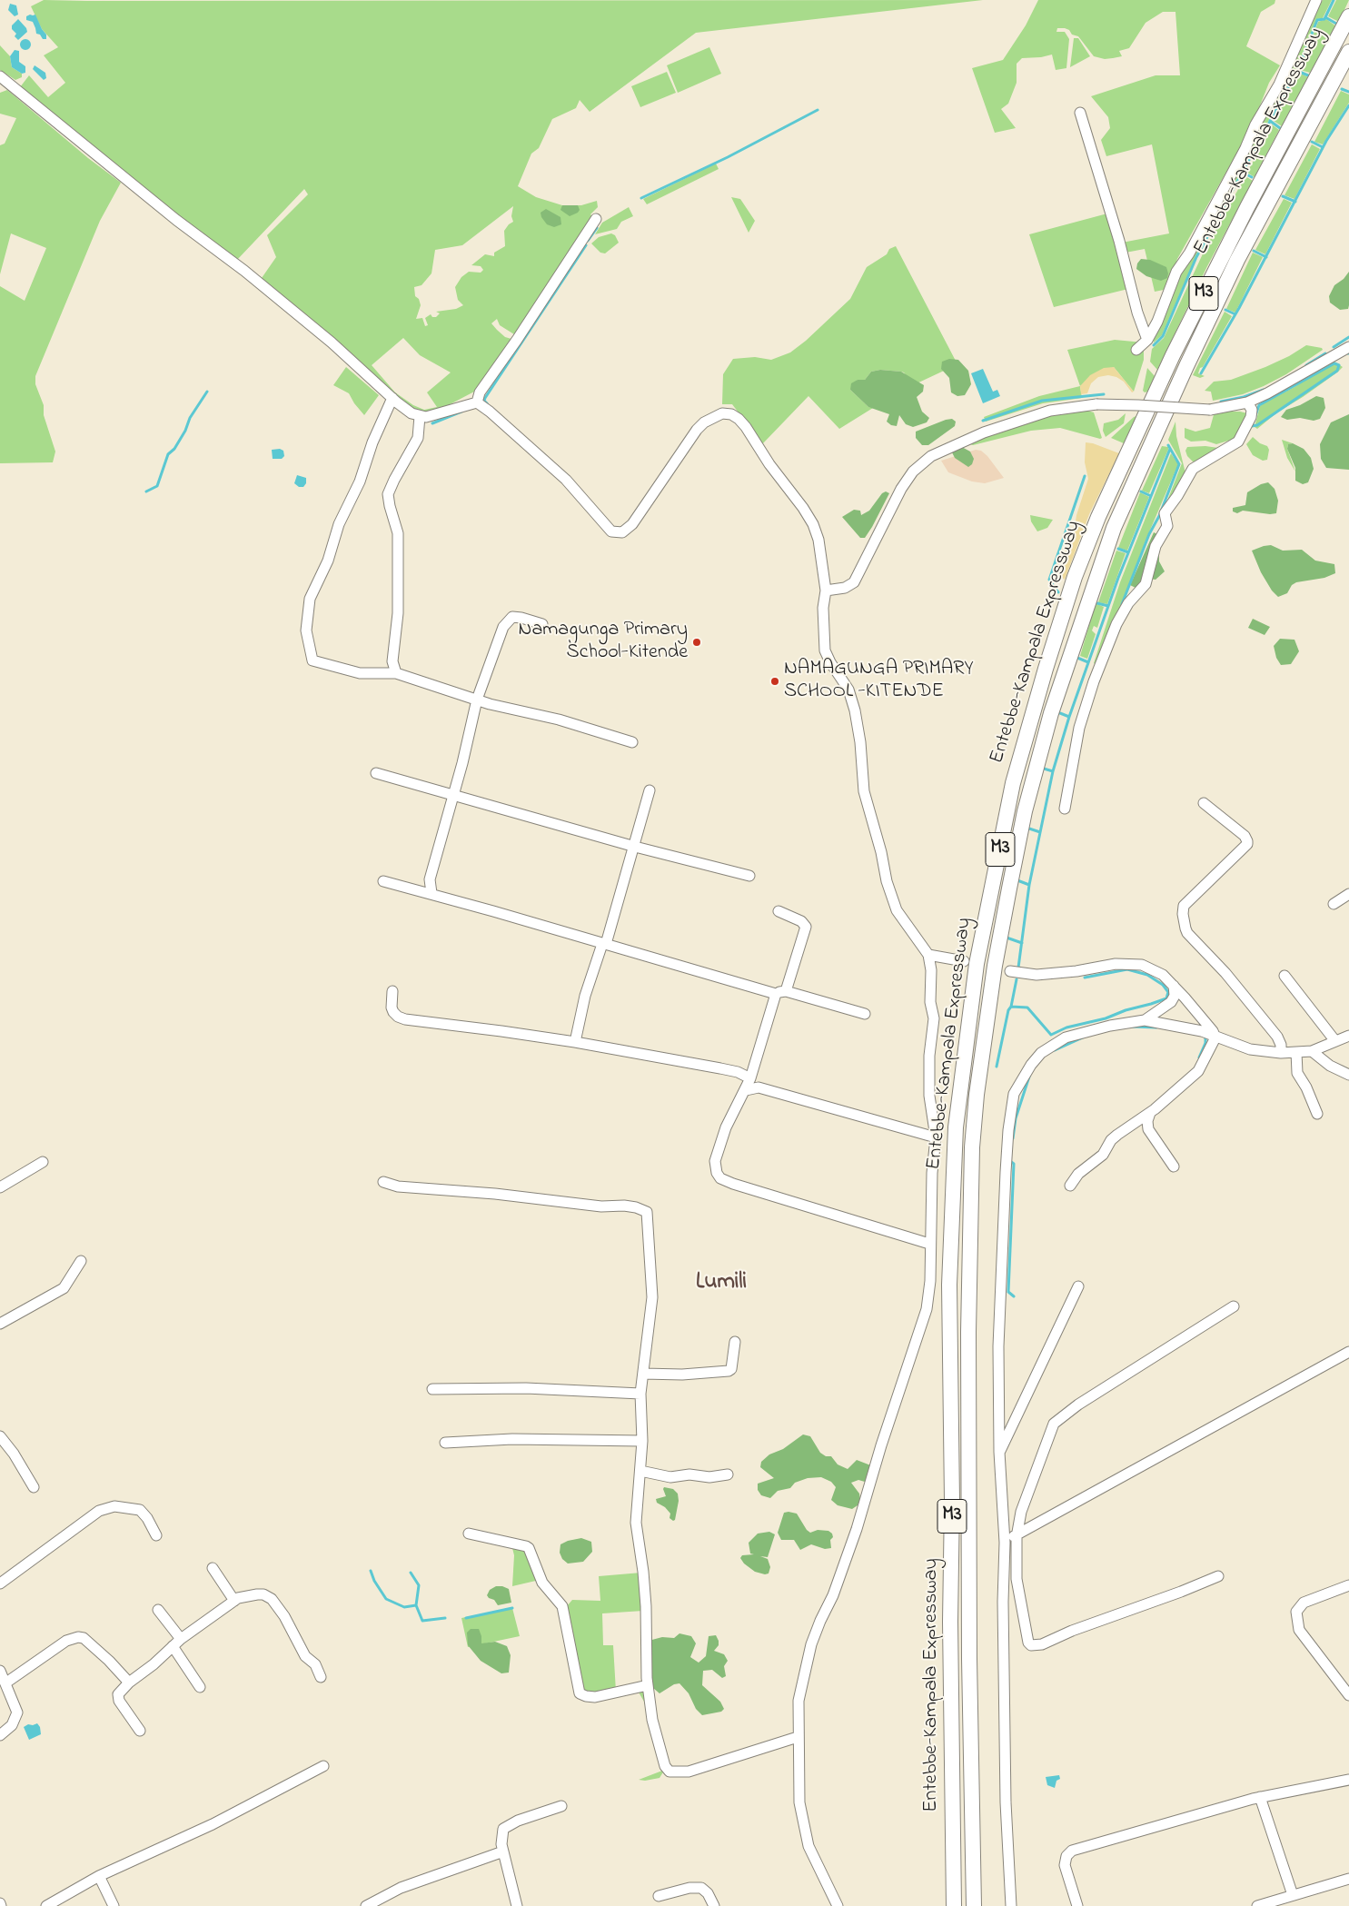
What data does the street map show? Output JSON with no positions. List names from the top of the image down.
{
  "streets": {
    "highway": ["Entebbe-Kampala Expressway", "M3"]
  },
  "districts": ["Lumili"],
  "places": ["Namagunga Primary School-Kitende", "NAMAGUNGA PRIMARY SCHOOL -KITENDE"]
}
